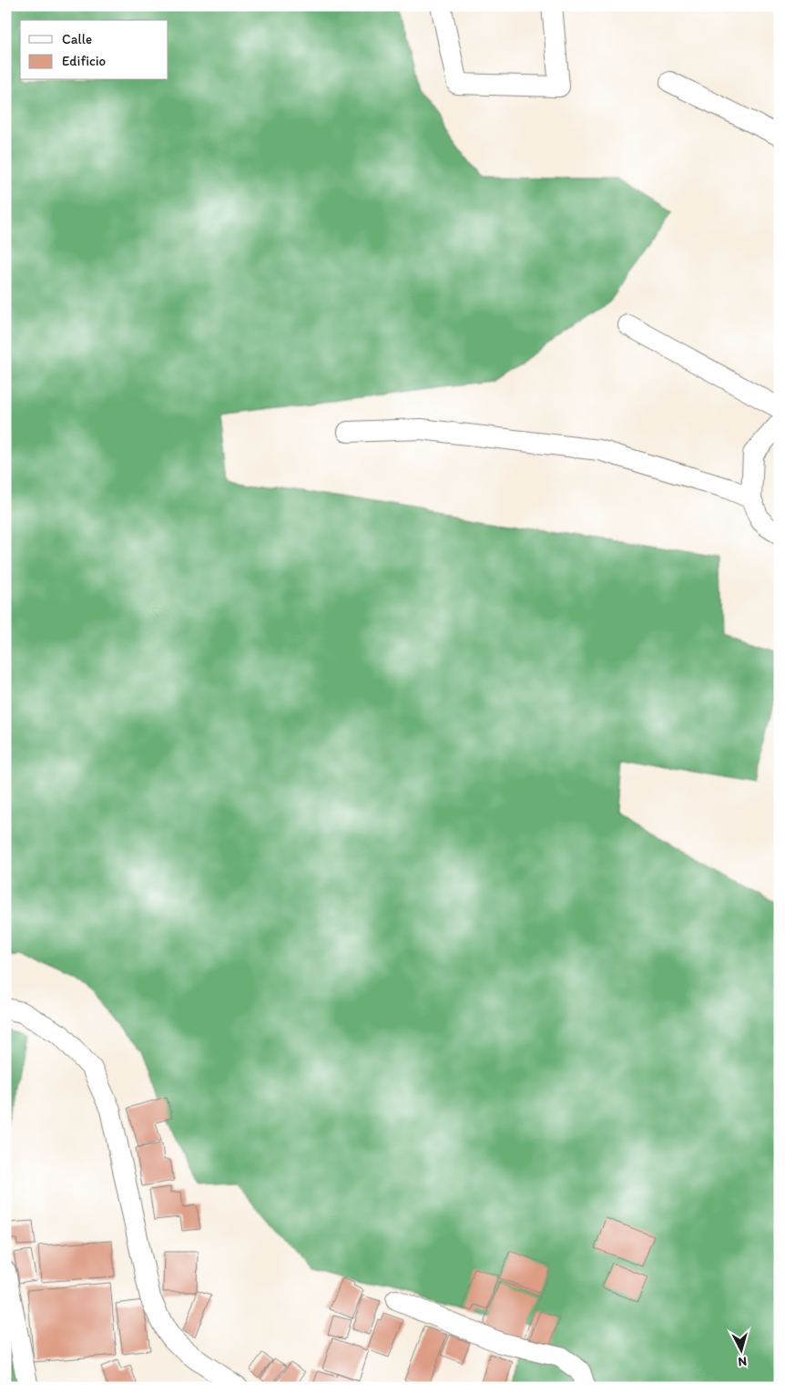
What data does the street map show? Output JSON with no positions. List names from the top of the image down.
{
  "legend": ["Calle", "Edificio"],
  "north": "bottom"
}
